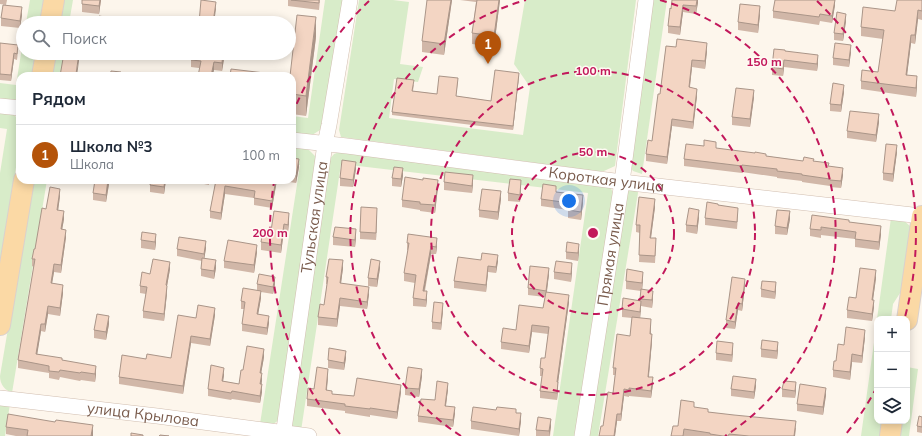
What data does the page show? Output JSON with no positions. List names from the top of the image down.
{
  "streets": {
    "street": [
      "Короткая улица",
      "Тульская улица",
      "Прямая улица",
      "улица Крылова"
    ]
  },
  "crossings": [
    ["Короткая улица", "Тульская улица"],
    ["Короткая улица", "Прямая улица"],
    ["Тульская улица", "улица Крылова"]
  ],
  "page": {
    "search": "Поиск",
    "pins": "1",
    "heading": "Рядом",
    "list": [
      {
        "mark": "1",
        "name": "Школа №3",
        "note": "Школа",
        "value": "100 m"
      }
    ],
    "map_buttons": ["+", "−"]
  },
  "rings": [
    "150 m",
    "100 m",
    "50 m",
    "200 m"
  ]
}
